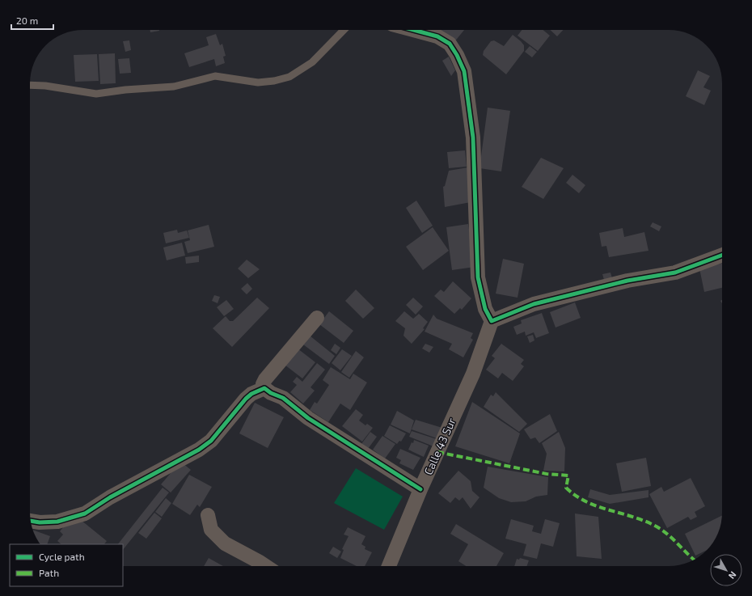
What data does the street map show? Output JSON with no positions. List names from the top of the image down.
{
  "streets": {
    "street": ["Calle 43 Sur"]
  },
  "legend": ["Cycle path", "Path"],
  "scale_bar": "20 m",
  "north": "bottom right"
}
